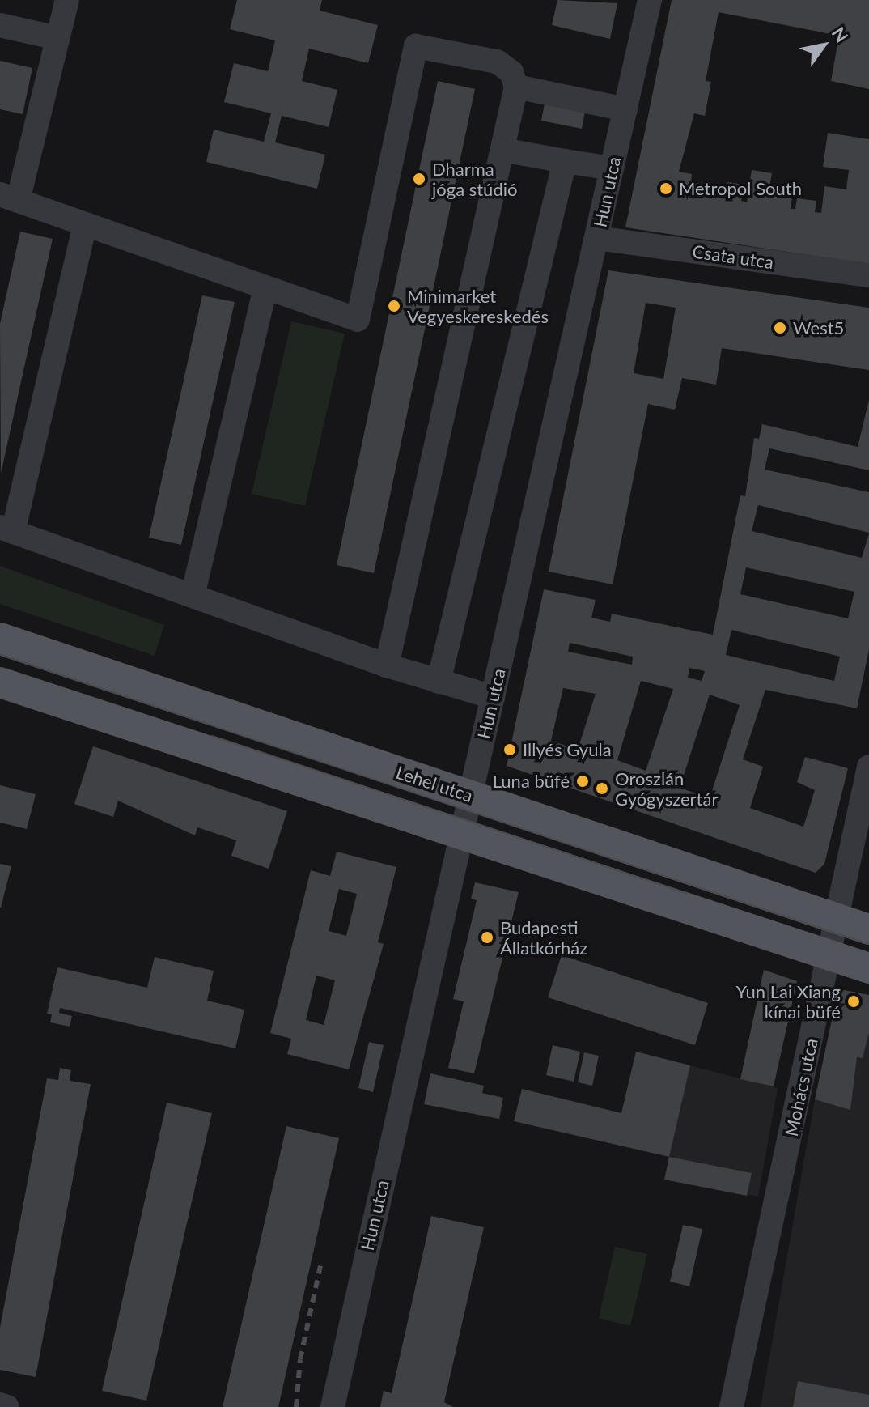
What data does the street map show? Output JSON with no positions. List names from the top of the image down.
{
  "streets": {
    "main road": ["Lehel utca"],
    "street": ["Hun utca", "Csata utca", "Mohács utca"]
  },
  "crossings": [
    ["Hun utca", "Csata utca"],
    ["Hun utca", "Lehel utca"],
    ["Lehel utca", "Mohács utca"]
  ],
  "places": [
    "Dharma jóga stúdió",
    "Metropol South",
    "Minimarket Vegyeskereskedés",
    "West5",
    "Illyés Gyula",
    "Luna büfé",
    "Oroszlán Gyógyszertár",
    "Budapesti Állatkórház",
    "Yun Lai Xiang kínai büfé"
  ],
  "north": "top right"
}
